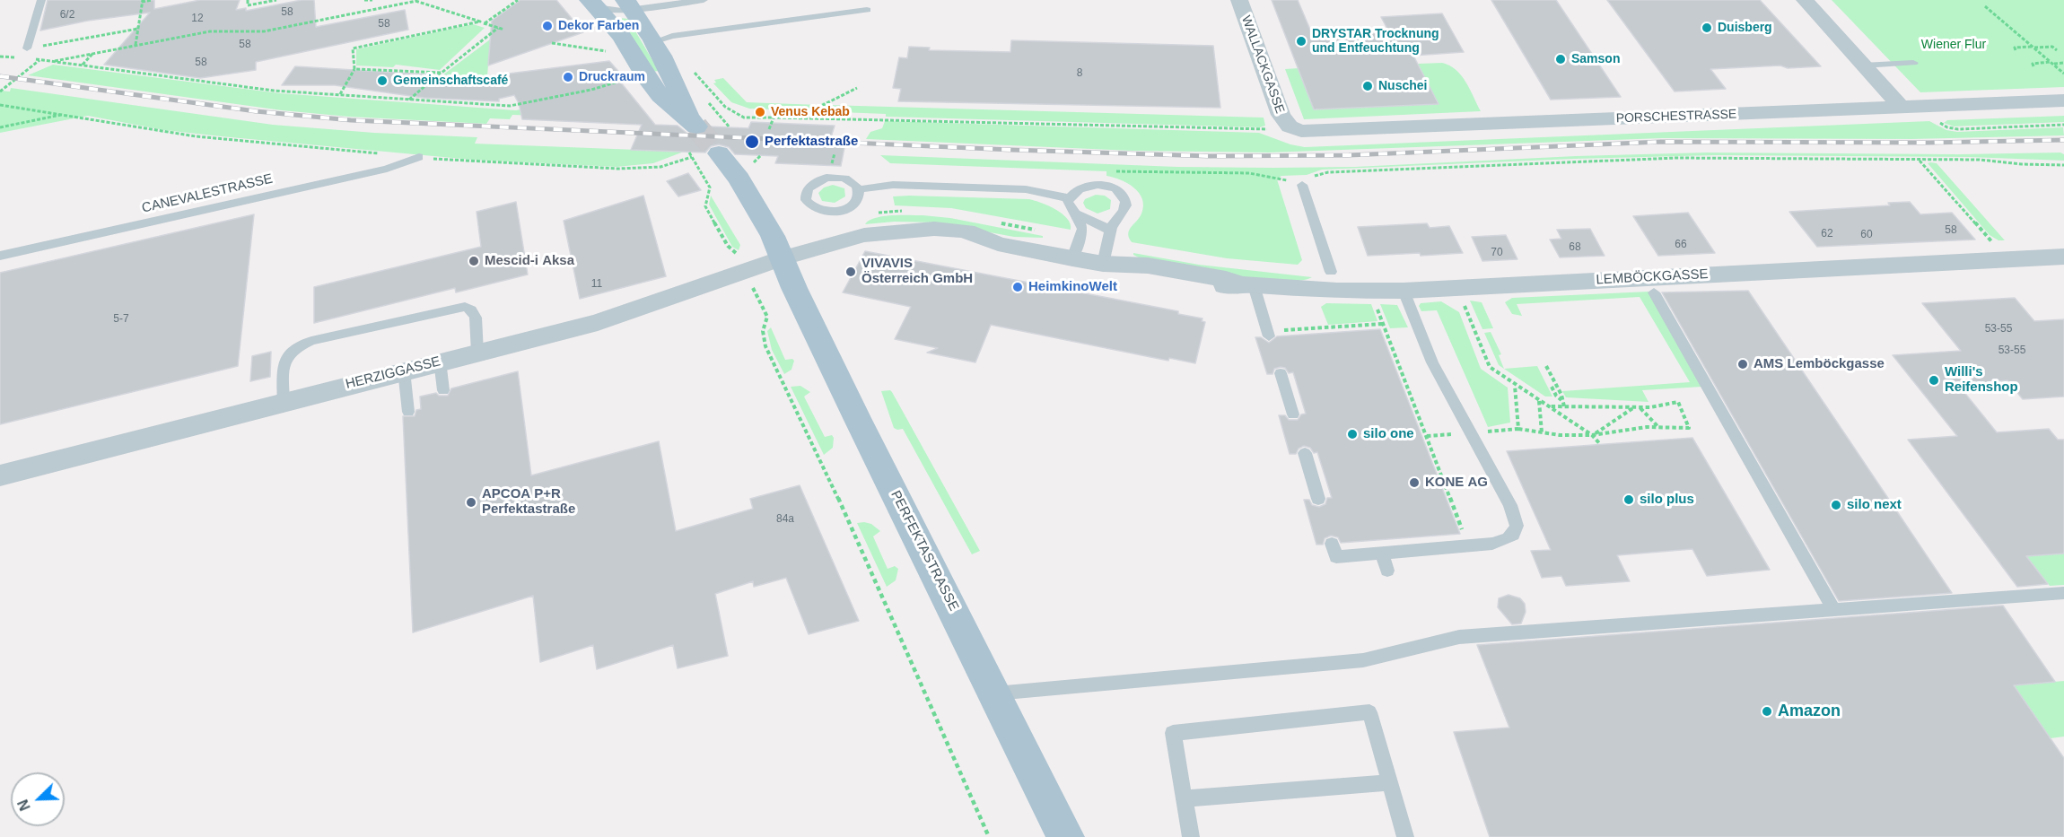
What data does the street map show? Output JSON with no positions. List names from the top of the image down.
{
  "streets": {
    "main road": ["PERFEKTASTRASSE"],
    "street": [
      "WALLACKGASSE",
      "PORSCHESTRASSE",
      "LEMBÖCKGASSE",
      "HERZIGGASSE"
    ],
    "lane": ["CANEVALESTRASSE"]
  },
  "crossings": [
    ["WALLACKGASSE", "PORSCHESTRASSE"],
    ["LEMBÖCKGASSE", "HERZIGGASSE"],
    ["LEMBÖCKGASSE", "PERFEKTASTRASSE"],
    ["HERZIGGASSE", "PERFEKTASTRASSE"]
  ],
  "parks": ["Wiener Flur"],
  "places": [
    "Dekor Farben",
    "Duisberg",
    "DRYSTAR Trocknung und Entfeuchtung",
    "Samson",
    "Druckraum",
    "Gemeinschaftscafé",
    "Nuschei",
    "Venus Kebab",
    "Perfektastraße",
    "Mescid-i Aksa",
    "VIVAVIS Österreich GmbH",
    "HeimkinoWelt",
    "AMS Lemböckgasse",
    "Willi's Reifenshop",
    "silo one",
    "KONE AG",
    "silo plus",
    "APCOA P+R Perfektastraße",
    "silo next",
    "Amazon"
  ],
  "house_numbers": [
    "58",
    "6/2",
    "12",
    "58",
    "58",
    "58",
    "8",
    "58",
    "62",
    "60",
    "66",
    "68",
    "70",
    "11",
    "5-7",
    "53-55",
    "53-55",
    "84a"
  ],
  "north": "bottom left"
}
